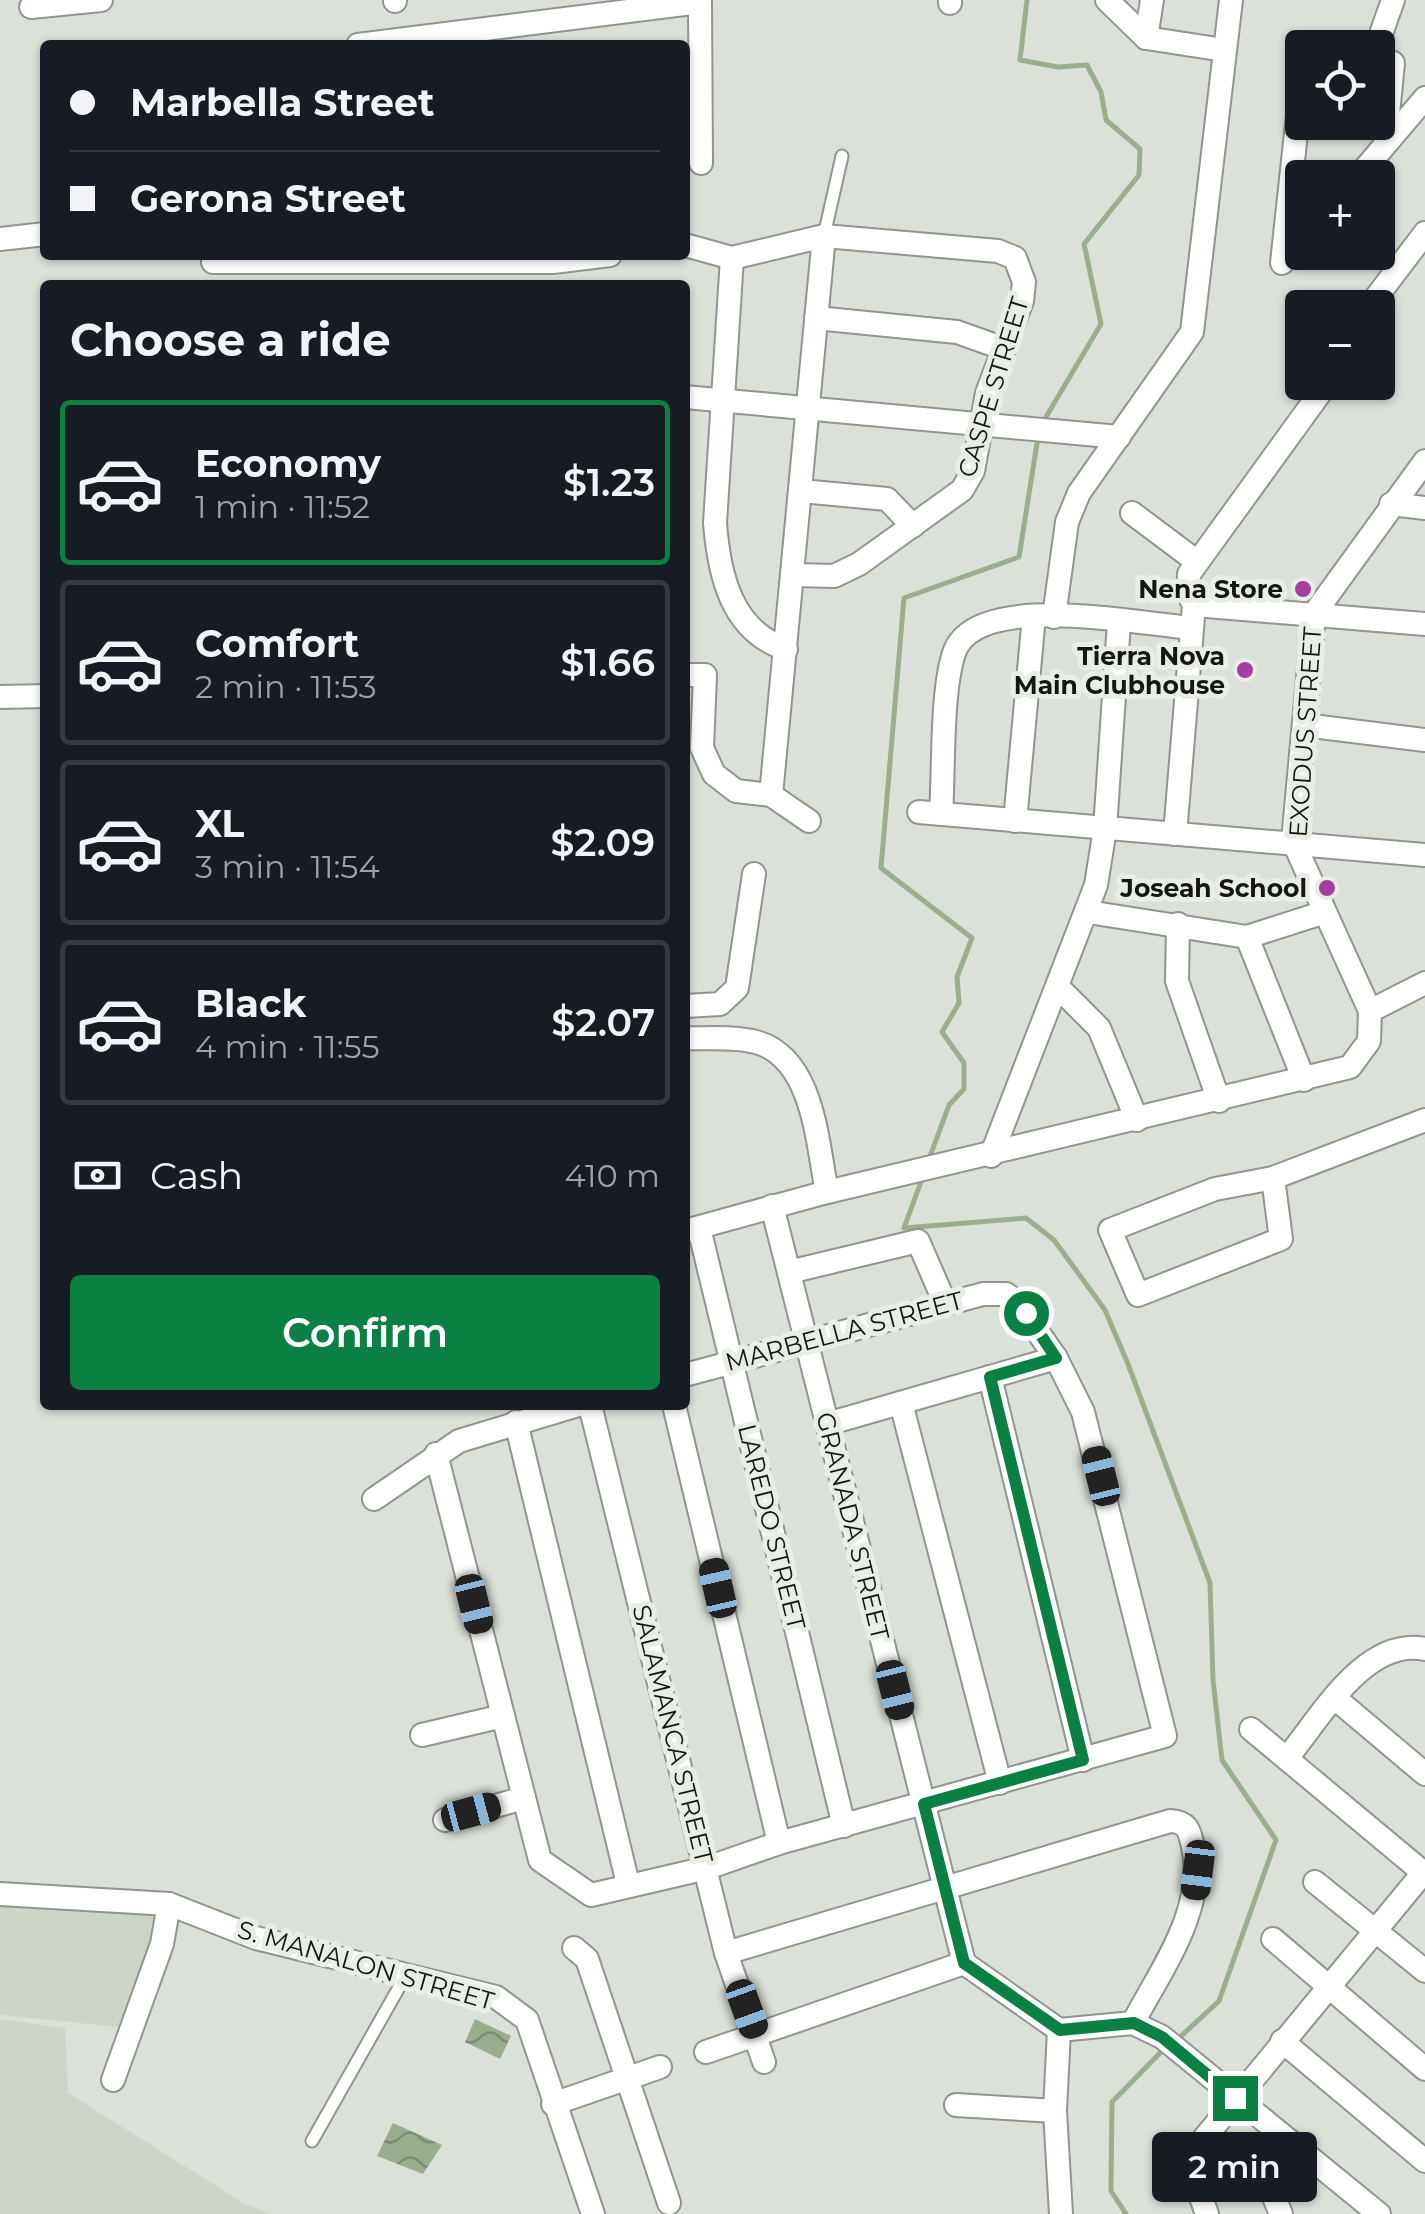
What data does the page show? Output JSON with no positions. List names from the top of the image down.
{
  "streets": {
    "street": [
      "CASPE STREET",
      "EXODUS STREET",
      "MARBELLA STREET",
      "GRANADA STREET",
      "LAREDO STREET",
      "SALAMANCA STREET",
      "S. MANALON STREET"
    ]
  },
  "crossings": [
    ["MARBELLA STREET", "GRANADA STREET"],
    ["MARBELLA STREET", "LAREDO STREET"]
  ],
  "places": ["Nena Store", "Tierra Nova Main Clubhouse", "Joseah School"],
  "page": {
    "map_buttons": ["+", "−"],
    "banner": ["Marbella Street", "Gerona Street"],
    "heading": "Choose a ride",
    "list": [
      {
        "name": "Economy",
        "note": "1 min · 11:52",
        "value": "$1.23"
      },
      {
        "name": "Comfort",
        "note": "2 min · 11:53",
        "value": "$1.66"
      },
      {
        "name": "XL",
        "note": "3 min · 11:54",
        "value": "$2.09"
      },
      {
        "name": "Black",
        "note": "4 min · 11:55",
        "value": "$2.07"
      }
    ],
    "pay": ["Cash", "410 m"],
    "buttons": "Confirm",
    "bubble": "2 min"
  }
}
